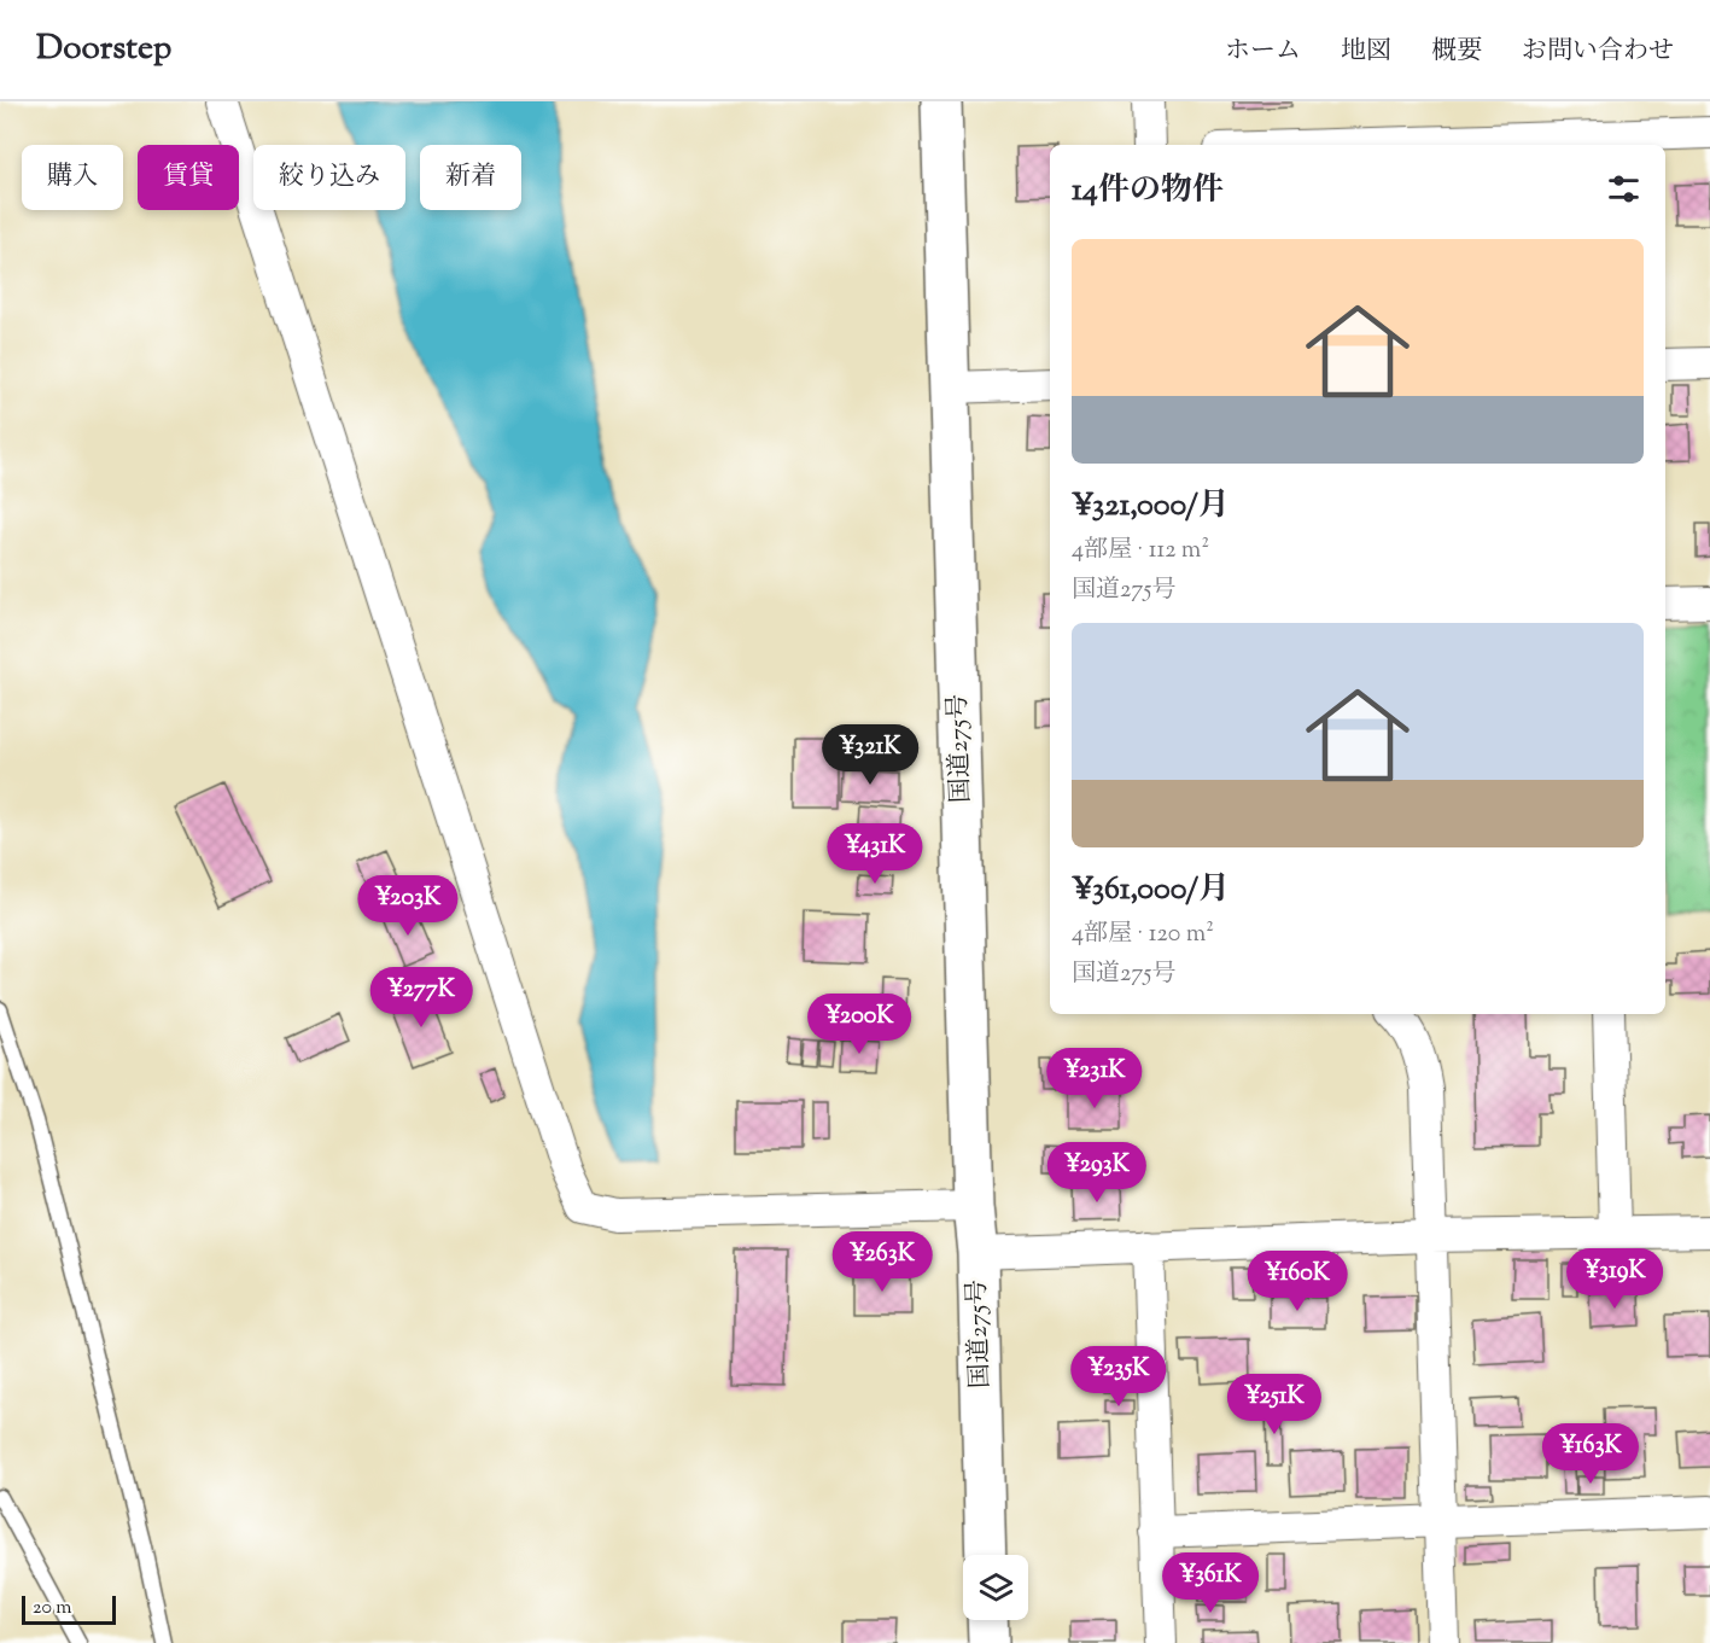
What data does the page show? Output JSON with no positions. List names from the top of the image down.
{
  "streets": {
    "highway": ["国道275号"]
  },
  "scale_bar": "20 m",
  "page": {
    "header": "Doorstep",
    "nav": [
      "ホーム",
      "地図",
      "概要",
      "お問い合わせ"
    ],
    "chip": [
      "購入",
      "賃貸",
      "絞り込み",
      "新着"
    ],
    "heading": "14件の物件",
    "list": [
      {
        "name": "¥321,000/月",
        "note": "4部屋 · 112 m² · 国道275号"
      },
      {
        "name": "¥361,000/月",
        "note": "4部屋 · 120 m² · 国道275号"
      }
    ],
    "price": [
      "¥321K",
      "¥431K",
      "¥203K",
      "¥277K",
      "¥200K",
      "¥231K",
      "¥293K",
      "¥263K",
      "¥319K",
      "¥160K",
      "¥235K",
      "¥251K",
      "¥163K",
      "¥361K"
    ],
    "scale": "20 m"
  }
}
